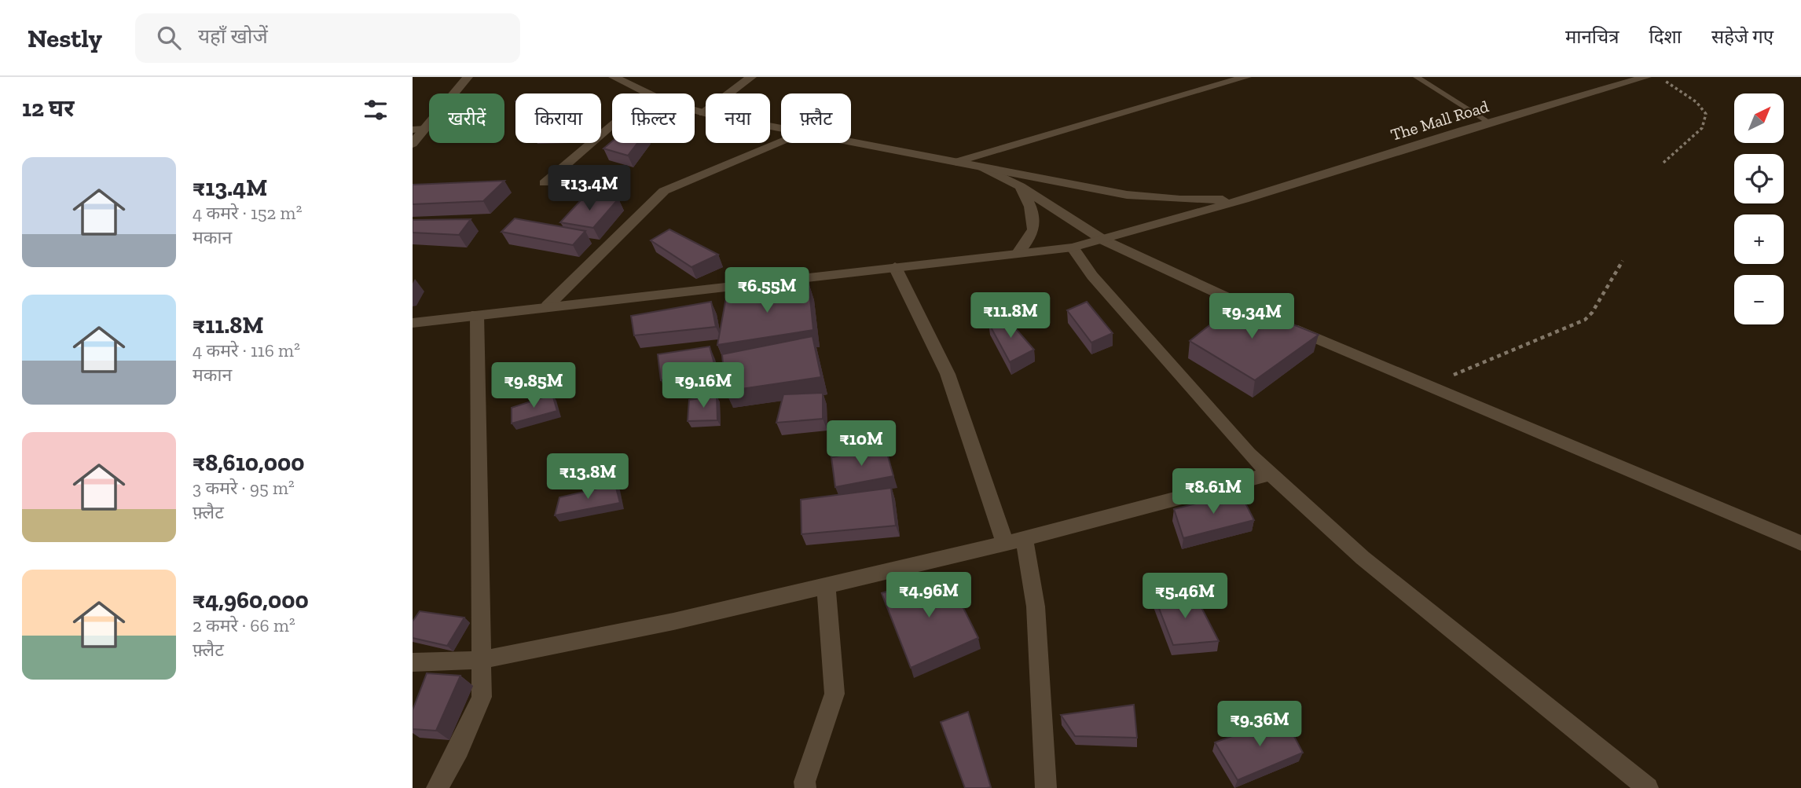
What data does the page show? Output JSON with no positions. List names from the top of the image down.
{
  "streets": {
    "street": ["The Mall Road"]
  },
  "north": "top right",
  "page": {
    "header": "Nestly",
    "search": "यहाँ खोजें",
    "nav": ["मानचित्र", "दिशा", "सहेजे गए"],
    "heading": "12 घर",
    "map_buttons": ["+", "−"],
    "chip": [
      "खरीदें",
      "किराया",
      "फ़िल्टर",
      "नया",
      "फ़्लैट"
    ],
    "list": [
      {
        "name": "₹13.4M",
        "note": "4 कमरे · 152 m² · मकान"
      },
      {
        "name": "₹11.8M",
        "note": "4 कमरे · 116 m² · मकान"
      },
      {
        "name": "₹8,610,000",
        "note": "3 कमरे · 95 m² · फ़्लैट"
      },
      {
        "name": "₹4,960,000",
        "note": "2 कमरे · 66 m² · फ़्लैट"
      }
    ],
    "price": [
      "₹13.4M",
      "₹6.55M",
      "₹11.8M",
      "₹9.34M",
      "₹9.85M",
      "₹9.16M",
      "₹10M",
      "₹13.8M",
      "₹8.61M",
      "₹4.96M",
      "₹5.46M",
      "₹9.36M"
    ]
  }
}
